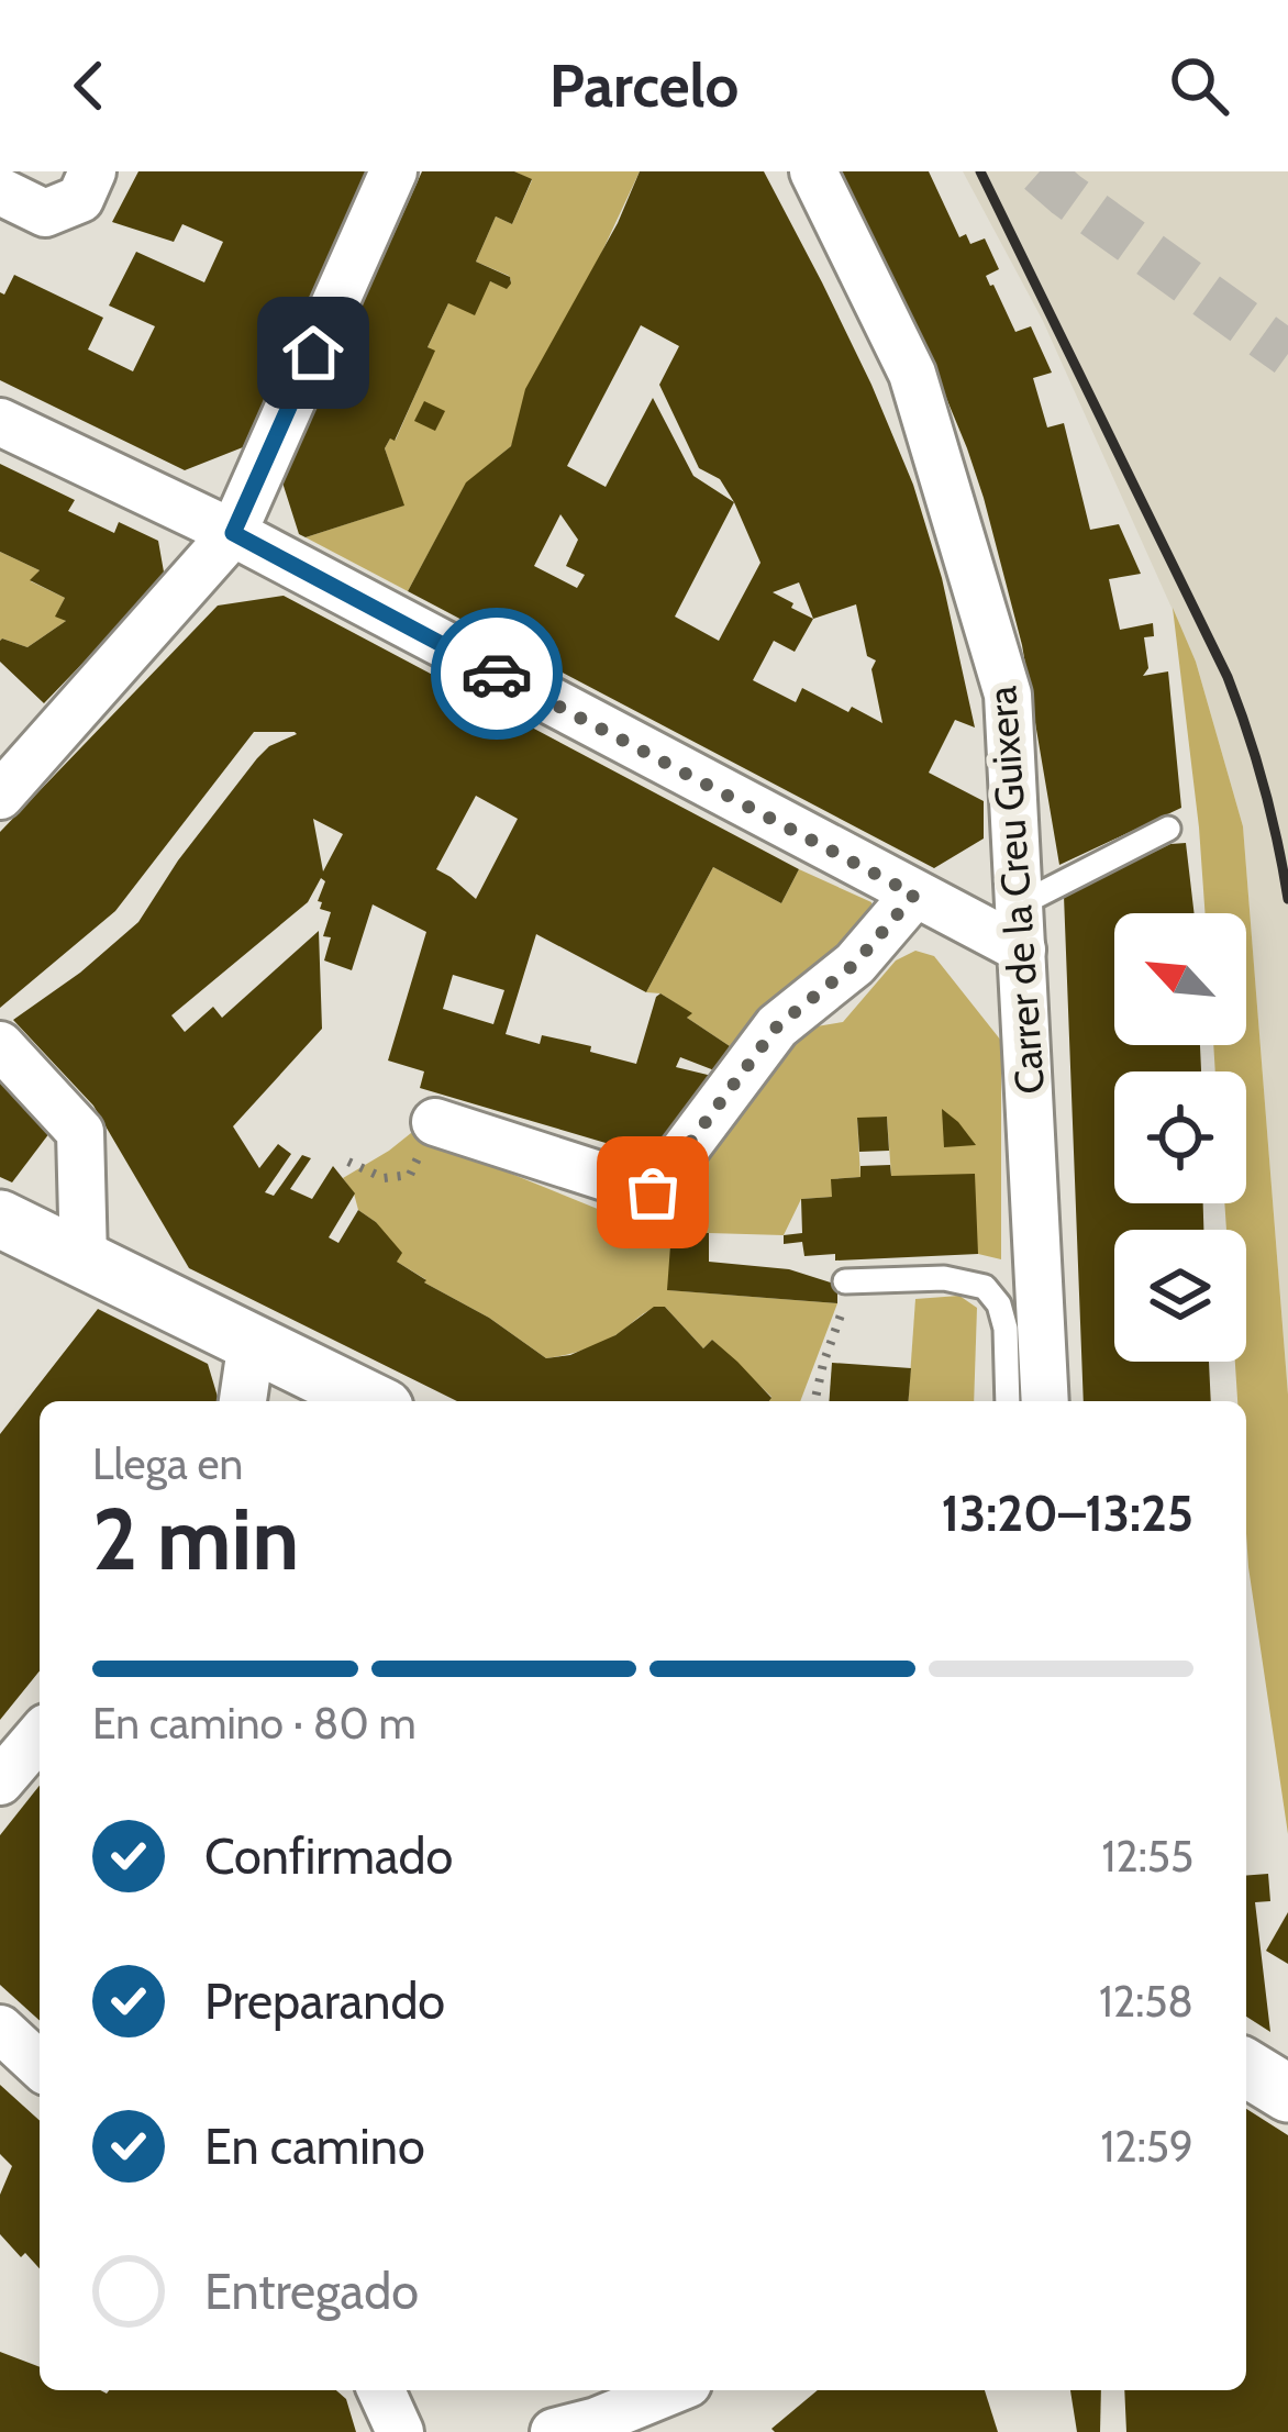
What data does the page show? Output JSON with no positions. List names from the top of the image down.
{
  "streets": {
    "street": ["Carrer de la Creu Guixera"]
  },
  "north": "top left",
  "page": {
    "header": "Parcelo",
    "heading": ["2 min", "Llega en", "13:20–13:25"],
    "bar": "En camino · 80 m",
    "list": [
      ["Confirmado", "12:55"],
      ["Preparando", "12:58"],
      ["En camino", "12:59"],
      "Entregado"
    ]
  }
}
